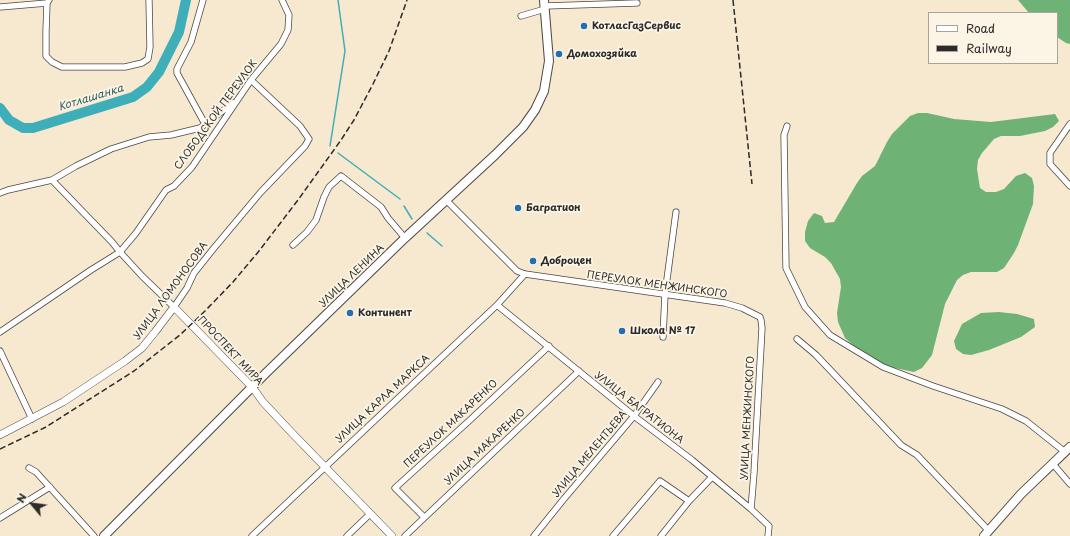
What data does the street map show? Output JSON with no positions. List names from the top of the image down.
{
  "streets": {
    "main road": ["УЛИЦА ЛЕНИНА"],
    "street": [
      "СЛОБОДСКОЙ ПЕРЕУЛОК",
      "ПЕРЕУЛОК МЕНЖИНСКОГО",
      "УЛИЦА ЛОМОНОСОВА",
      "ПРОСПЕКТ МИРА",
      "УЛИЦА КАРЛА МАРКСА",
      "УЛИЦА БАГРАТИОНА",
      "УЛИЦА МЕНЖИНСКОГО",
      "ПЕРЕУЛОК МАКАРЕНКО",
      "УЛИЦА МАКАРЕНКО",
      "УЛИЦА МЕЛЕНТЬЕВА"
    ]
  },
  "crossings": [
    ["СЛОБОДСКОЙ ПЕРЕУЛОК", "УЛИЦА ЛОМОНОСОВА"],
    ["СЛОБОДСКОЙ ПЕРЕУЛОК", "ПРОСПЕКТ МИРА"],
    ["УЛИЦА ЛЕНИНА", "ПРОСПЕКТ МИРА"],
    ["ПЕРЕУЛОК МЕНЖИНСКОГО", "УЛИЦА КАРЛА МАРКСА"],
    ["ПЕРЕУЛОК МЕНЖИНСКОГО", "УЛИЦА МЕНЖИНСКОГО"],
    ["УЛИЦА ЛОМОНОСОВА", "ПРОСПЕКТ МИРА"],
    ["ПРОСПЕКТ МИРА", "УЛИЦА КАРЛА МАРКСА"],
    ["УЛИЦА КАРЛА МАРКСА", "УЛИЦА БАГРАТИОНА"],
    ["УЛИЦА БАГРАТИОНА", "УЛИЦА МЕНЖИНСКОГО"],
    ["УЛИЦА БАГРАТИОНА", "ПЕРЕУЛОК МАКАРЕНКО"],
    ["УЛИЦА БАГРАТИОНА", "УЛИЦА МАКАРЕНКО"],
    ["УЛИЦА БАГРАТИОНА", "УЛИЦА МЕЛЕНТЬЕВА"],
    ["ПЕРЕУЛОК МАКАРЕНКО", "УЛИЦА МАКАРЕНКО"]
  ],
  "water": ["Котлашанка"],
  "places": [
    "КотласГазСервис",
    "Домохозяйка",
    "Багратион",
    "Доброцен",
    "Континент",
    "Школа № 17"
  ],
  "legend": ["Road", "Railway"],
  "north": "top left"
}
